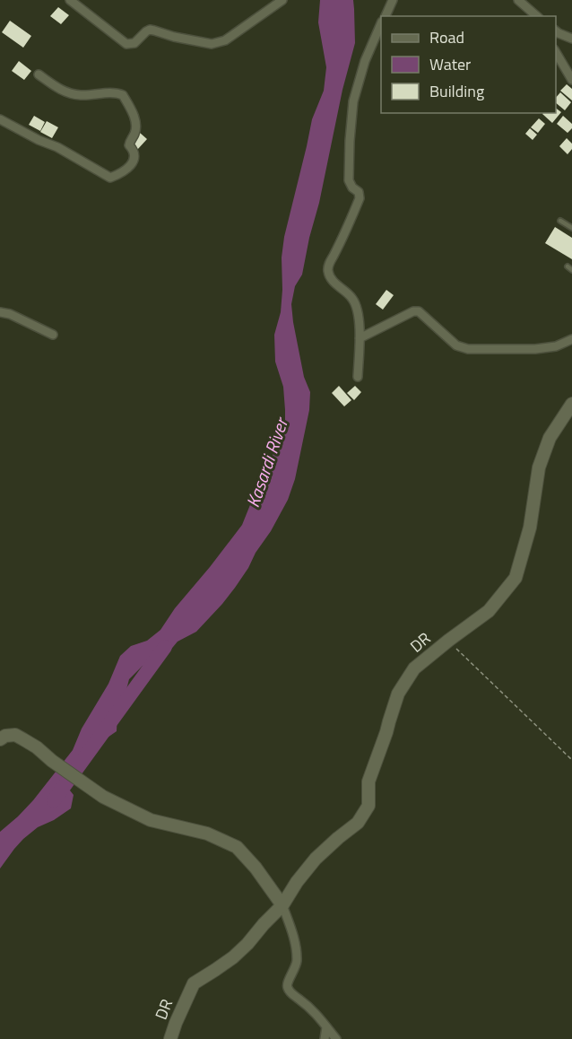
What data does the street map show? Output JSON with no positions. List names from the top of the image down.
{
  "streets": {
    "main road": ["DR"]
  },
  "water": ["Kasardi River"],
  "legend": ["Road", "Water", "Building"]
}
